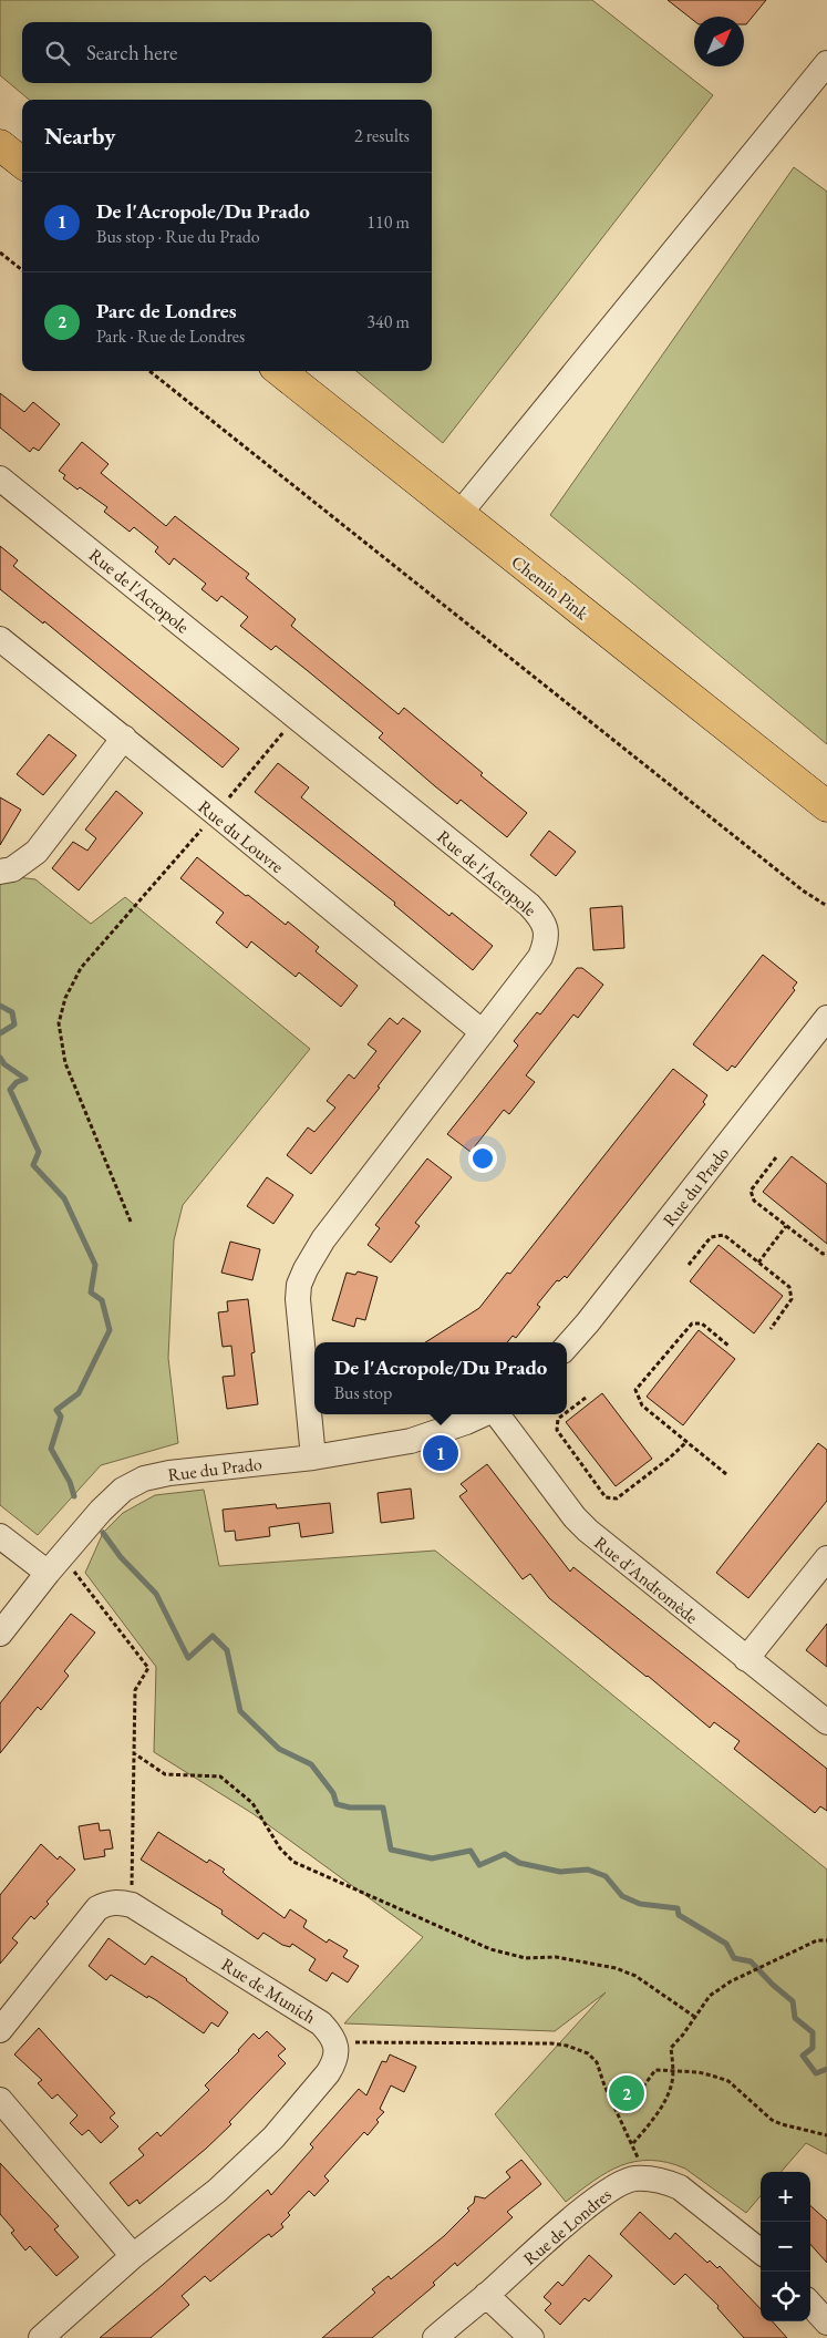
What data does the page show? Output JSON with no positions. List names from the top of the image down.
{
  "streets": {
    "main road": ["Chemin Pink"],
    "street": [
      "Rue de l'Acropole",
      "Rue du Louvre",
      "Rue du Prado",
      "Rue d'Andromède",
      "Rue de Munich",
      "Rue de Londres"
    ]
  },
  "crossings": [
    ["Rue de l'Acropole", "Rue du Louvre"],
    ["Rue de l'Acropole", "Rue du Prado"]
  ],
  "north": "top right",
  "page": {
    "search": "Search here",
    "heading": ["Nearby", "2 results"],
    "list": [
      {
        "mark": "1",
        "name": "De l'Acropole/Du Prado",
        "note": "Bus stop · Rue du Prado",
        "value": "110 m"
      },
      {
        "mark": "2",
        "name": "Parc de Londres",
        "note": "Park · Rue de Londres",
        "value": "340 m"
      }
    ],
    "popup": ["De l'Acropole/Du Prado", "Bus stop"],
    "pins": ["1", "2"],
    "map_buttons": ["+", "−"]
  }
}
